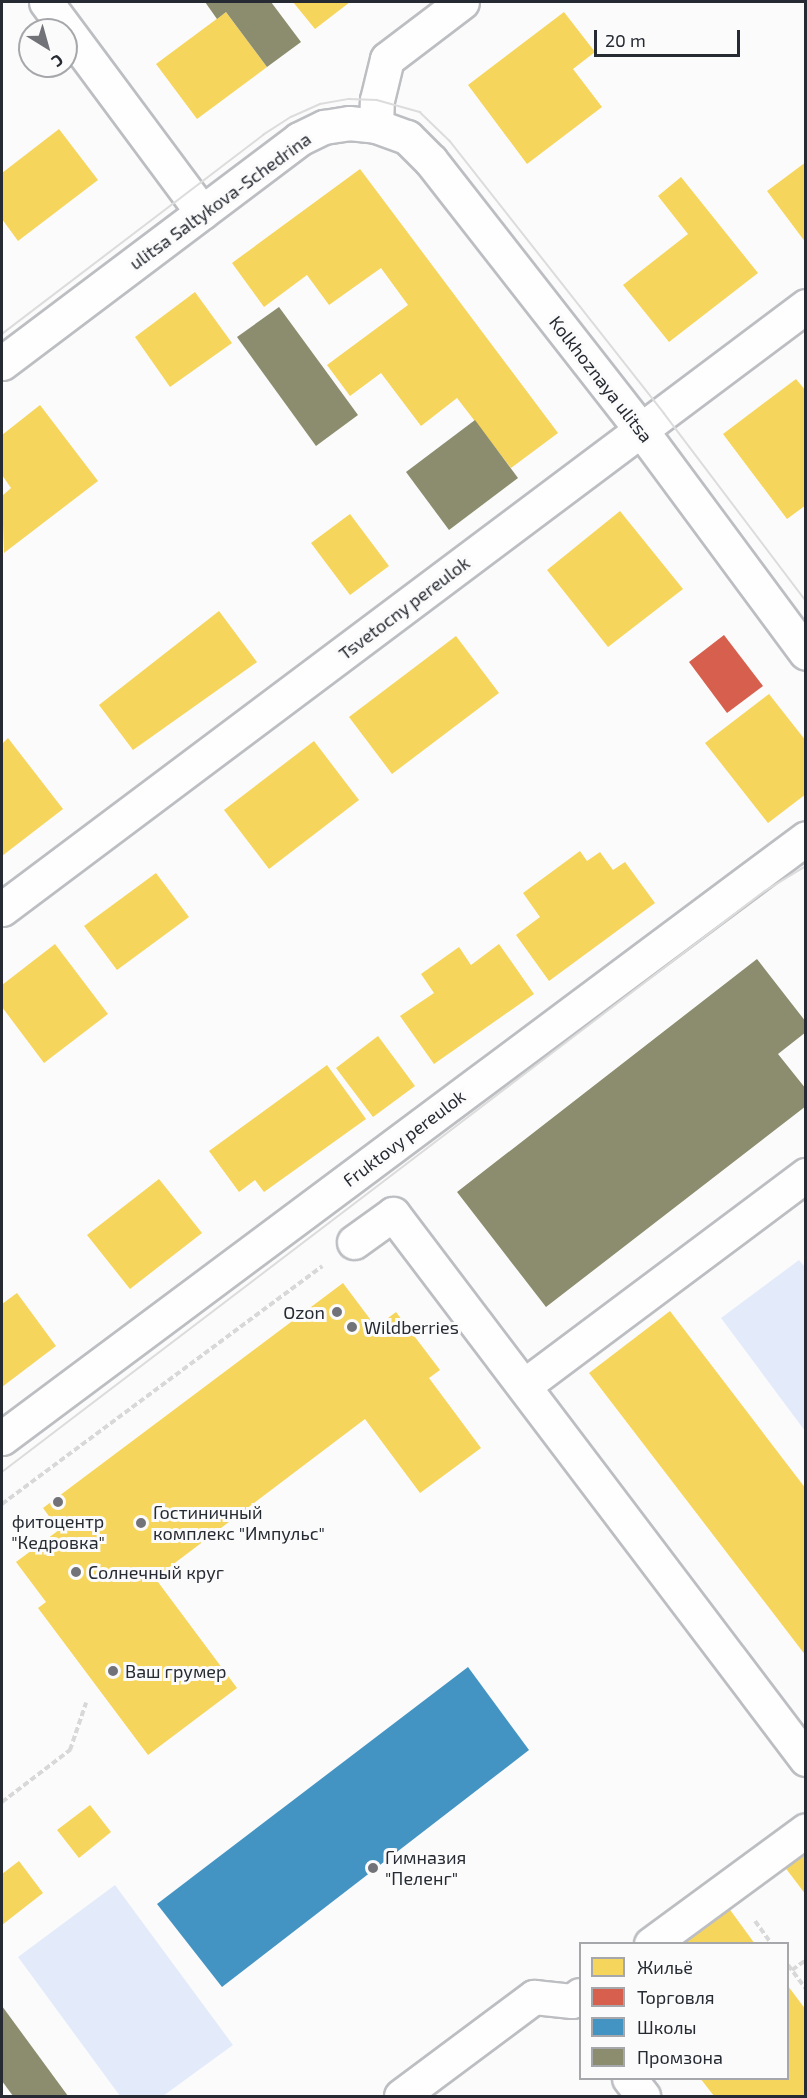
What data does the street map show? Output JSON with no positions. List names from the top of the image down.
{
  "streets": {
    "street": [
      "ulitsa Saltykova-Schedrina",
      "Kolkhoznaya ulitsa",
      "Tsvetocny pereulok",
      "Fruktovy pereulok"
    ]
  },
  "crossings": [
    ["ulitsa Saltykova-Schedrina", "Kolkhoznaya ulitsa"],
    ["Kolkhoznaya ulitsa", "Tsvetocny pereulok"]
  ],
  "places": [
    "Ozon",
    "Wildberries",
    "фитоцентр \"Кедровка\"",
    "Гостиничный комплекс \"Импульс\"",
    "Солнечный круг",
    "Ваш грумер",
    "Гимназия \"Пеленг\""
  ],
  "legend": [
    "Жильё",
    "Торговля",
    "Школы",
    "Промзона"
  ],
  "scale_bar": "20 m",
  "north": "bottom right"
}
